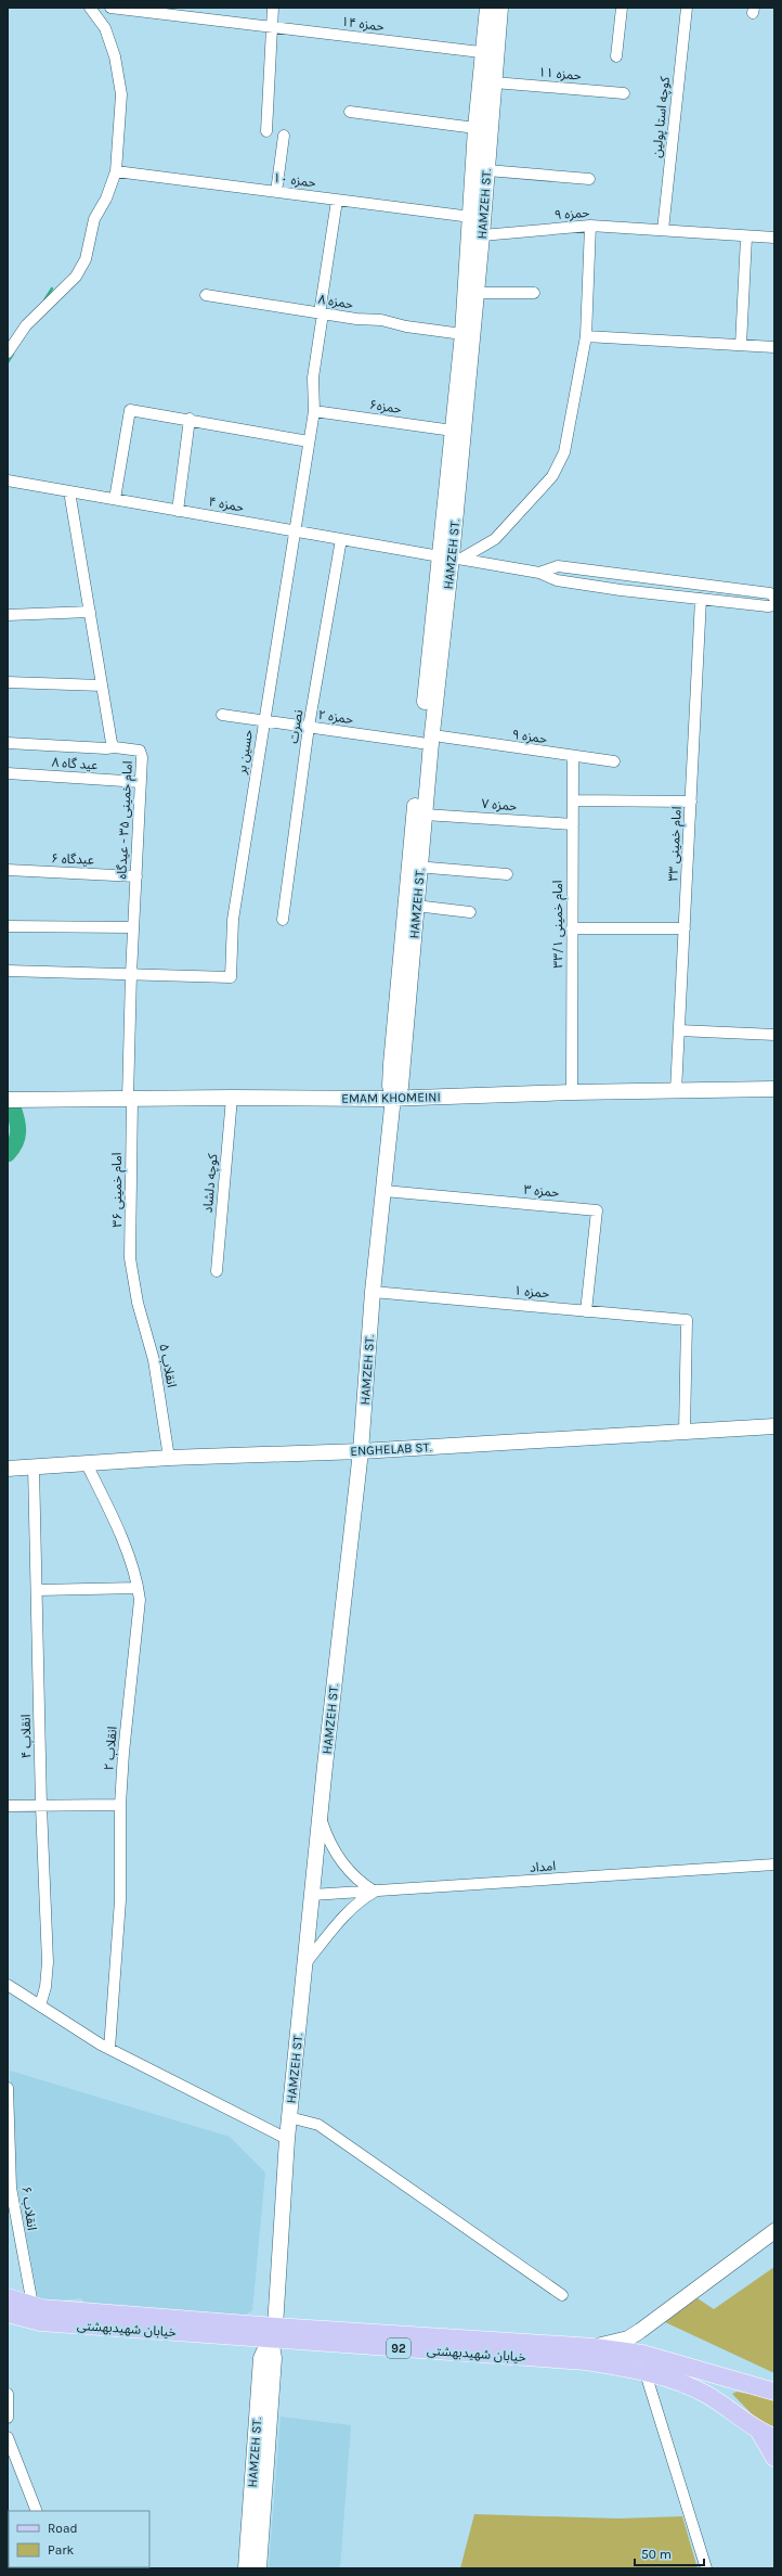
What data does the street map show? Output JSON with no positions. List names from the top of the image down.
{
  "streets": {
    "main road": [
      "HAMZEH ST.",
      "EMAM KHOMEINI",
      "ENGHELAB ST.",
      "خیابان شهیدبهشتی",
      "92"
    ],
    "street": [
      "حمزه ۱۴",
      "حمزه ۱۱",
      "کوچه استا پولین",
      "حمزه ۱۰",
      "حمزه ۹",
      "حمزه ۸",
      "حمزه۶",
      "حمزه ۴",
      "حمزه ۲",
      "نصرت",
      "حسین بر",
      "عید گاه ۸",
      "حمزه ۷",
      "امام خمینی ۳۵ - عیدگاه",
      "امام خمینی ۳۳",
      "عیدگاه ۶",
      "امام خمینی ۳۳/۱",
      "کوچه دلشاد",
      "امام خمینی ۳۶",
      "حمزه ۳",
      "حمزه ۱",
      "انقلاب ۵",
      "انقلاب ۴",
      "انقلاب ۲",
      "امداد",
      "انقلاب ۶"
    ]
  },
  "crossings": [
    ["حمزه ۱۴", "HAMZEH ST."],
    ["حمزه ۱۱", "HAMZEH ST."],
    ["کوچه استا پولین", "حمزه ۹"],
    ["حمزه ۱۰", "HAMZEH ST."],
    ["حمزه ۱۰", "حسین بر"],
    ["HAMZEH ST.", "حمزه ۹"],
    ["HAMZEH ST.", "حمزه ۸"],
    ["HAMZEH ST.", "حمزه۶"],
    ["HAMZEH ST.", "حمزه ۴"],
    ["HAMZEH ST.", "حمزه ۲"],
    ["HAMZEH ST.", "حمزه ۷"],
    ["HAMZEH ST.", "EMAM KHOMEINI"],
    ["HAMZEH ST.", "حمزه ۳"],
    ["HAMZEH ST.", "حمزه ۱"],
    ["HAMZEH ST.", "ENGHELAB ST."],
    ["HAMZEH ST.", "امداد"],
    ["HAMZEH ST.", "خیابان شهیدبهشتی"],
    ["حمزه ۹", "حمزه ۲"],
    ["حمزه ۹", "امام خمینی ۳۳/۱"],
    ["حمزه ۸", "حسین بر"],
    ["حمزه۶", "حسین بر"],
    ["حمزه ۴", "نصرت"],
    ["حمزه ۴", "حسین بر"],
    ["حمزه ۴", "امام خمینی ۳۵ - عیدگاه"],
    ["حمزه ۲", "نصرت"],
    ["حمزه ۲", "حسین بر"],
    ["حسین بر", "امام خمینی ۳۵ - عیدگاه"],
    ["عید گاه ۸", "امام خمینی ۳۵ - عیدگاه"],
    ["حمزه ۷", "امام خمینی ۳۳/۱"],
    ["امام خمینی ۳۵ - عیدگاه", "عیدگاه ۶"],
    ["امام خمینی ۳۵ - عیدگاه", "EMAM KHOMEINI"],
    ["امام خمینی ۳۵ - عیدگاه", "امام خمینی ۳۶"],
    ["امام خمینی ۳۳", "EMAM KHOMEINI"],
    ["امام خمینی ۳۳/۱", "EMAM KHOMEINI"],
    ["EMAM KHOMEINI", "کوچه دلشاد"],
    ["EMAM KHOMEINI", "امام خمینی ۳۶"],
    ["امام خمینی ۳۶", "انقلاب ۵"],
    ["حمزه ۳", "حمزه ۱"],
    ["حمزه ۱", "ENGHELAB ST."],
    ["انقلاب ۵", "ENGHELAB ST."],
    ["ENGHELAB ST.", "انقلاب ۴"],
    ["ENGHELAB ST.", "انقلاب ۲"],
    ["انقلاب ۶", "خیابان شهیدبهشتی"]
  ],
  "legend": ["Road", "Park"],
  "scale_bar": "50 m"
}
